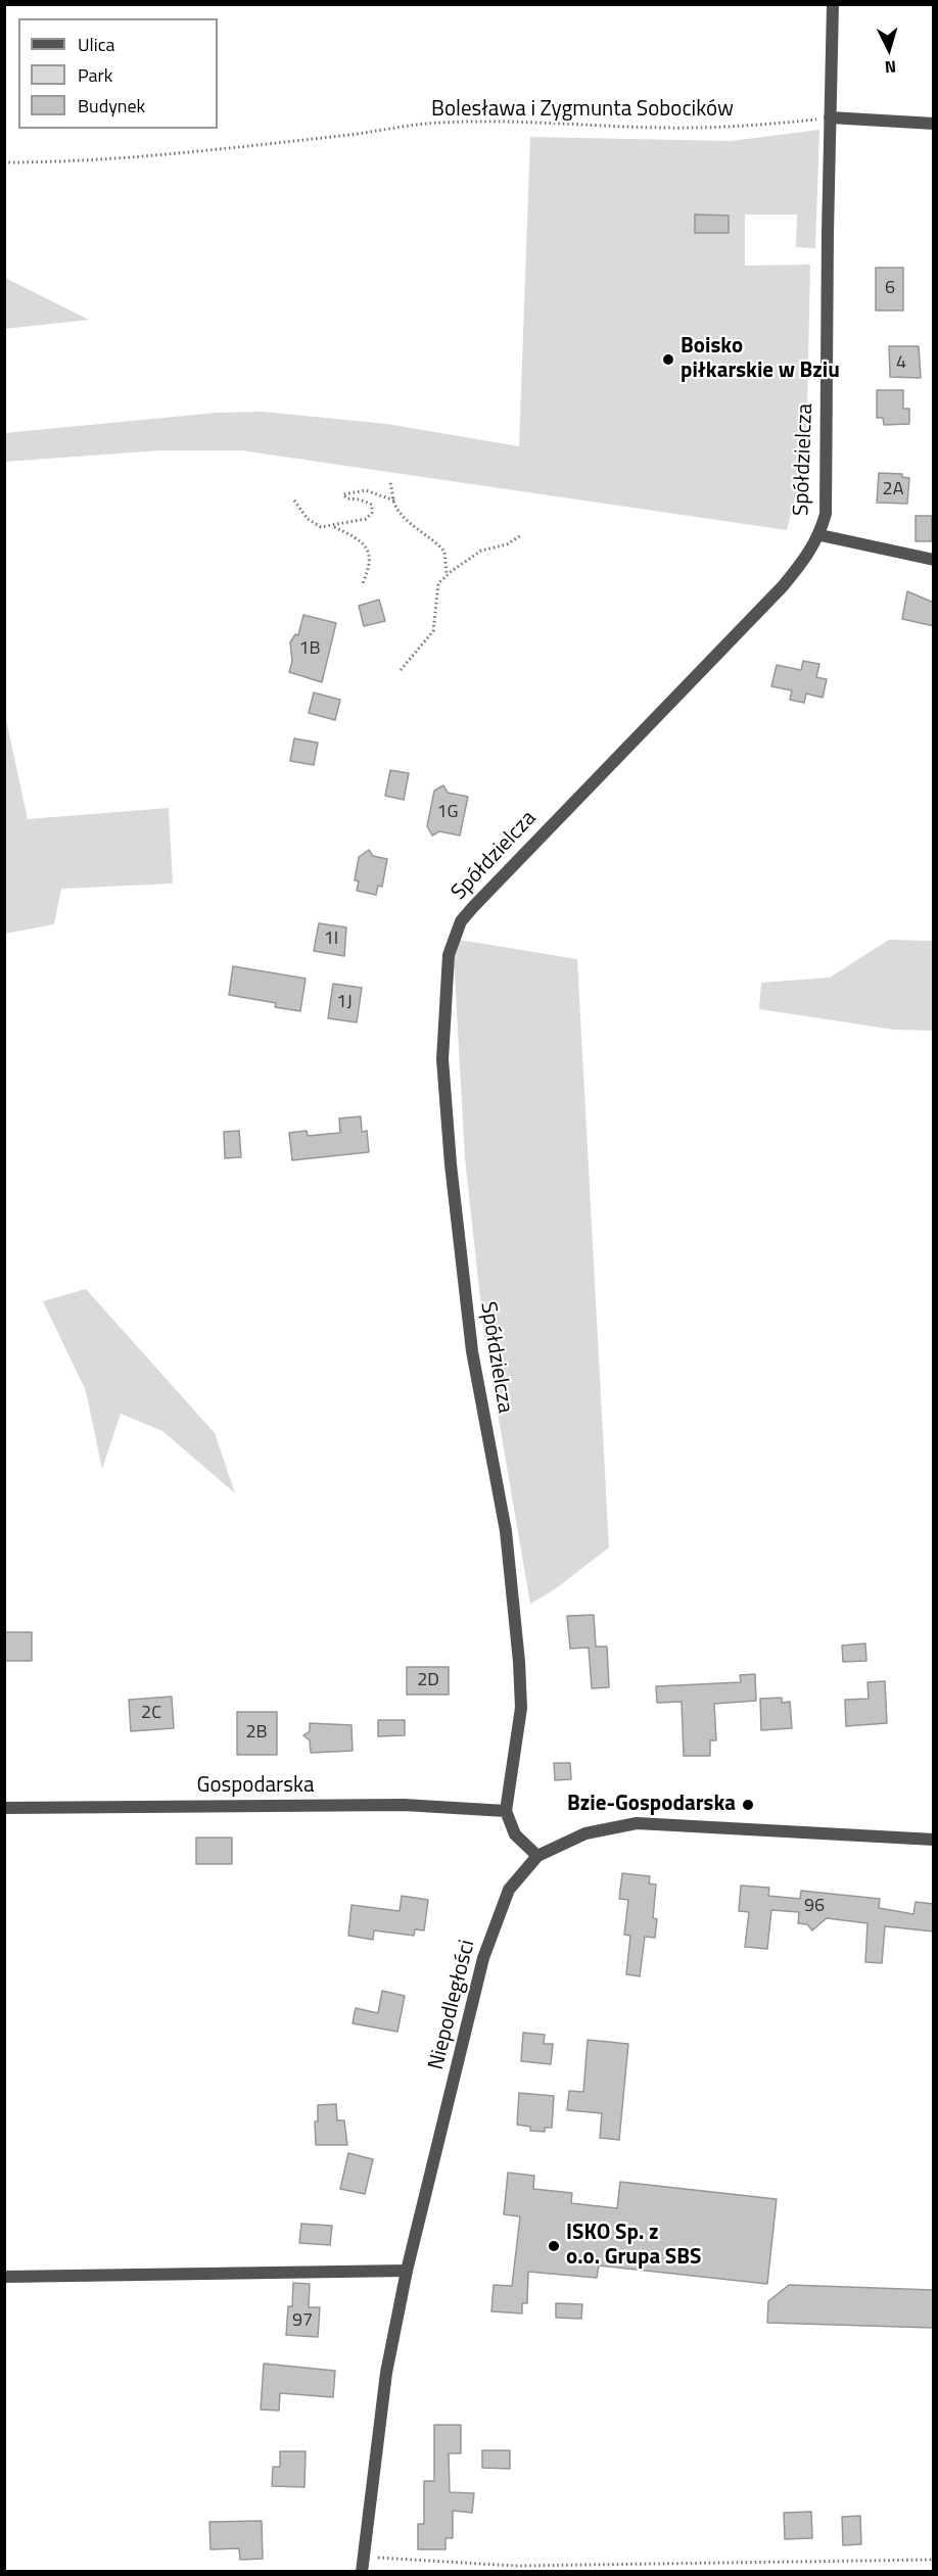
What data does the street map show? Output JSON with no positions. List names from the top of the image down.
{
  "streets": {
    "street": ["Spółdzielcza", "Gospodarska", "Niepodległości"],
    "path": ["Bolesława i Zygmunta Sobocików"]
  },
  "crossings": [
    ["Bolesława i Zygmunta Sobocików", "Spółdzielcza"],
    ["Spółdzielcza", "Gospodarska"]
  ],
  "places": ["Boisko piłkarskie w Bziu", "Bzie-Gospodarska", "ISKO Sp. z o.o. Grupa SBS"],
  "house_numbers": [
    "6",
    "4",
    "2A",
    "1B",
    "1G",
    "1I",
    "1J",
    "2D",
    "2C",
    "2B",
    "96",
    "97"
  ],
  "legend": ["Ulica", "Park", "Budynek"],
  "north": "bottom"
}
